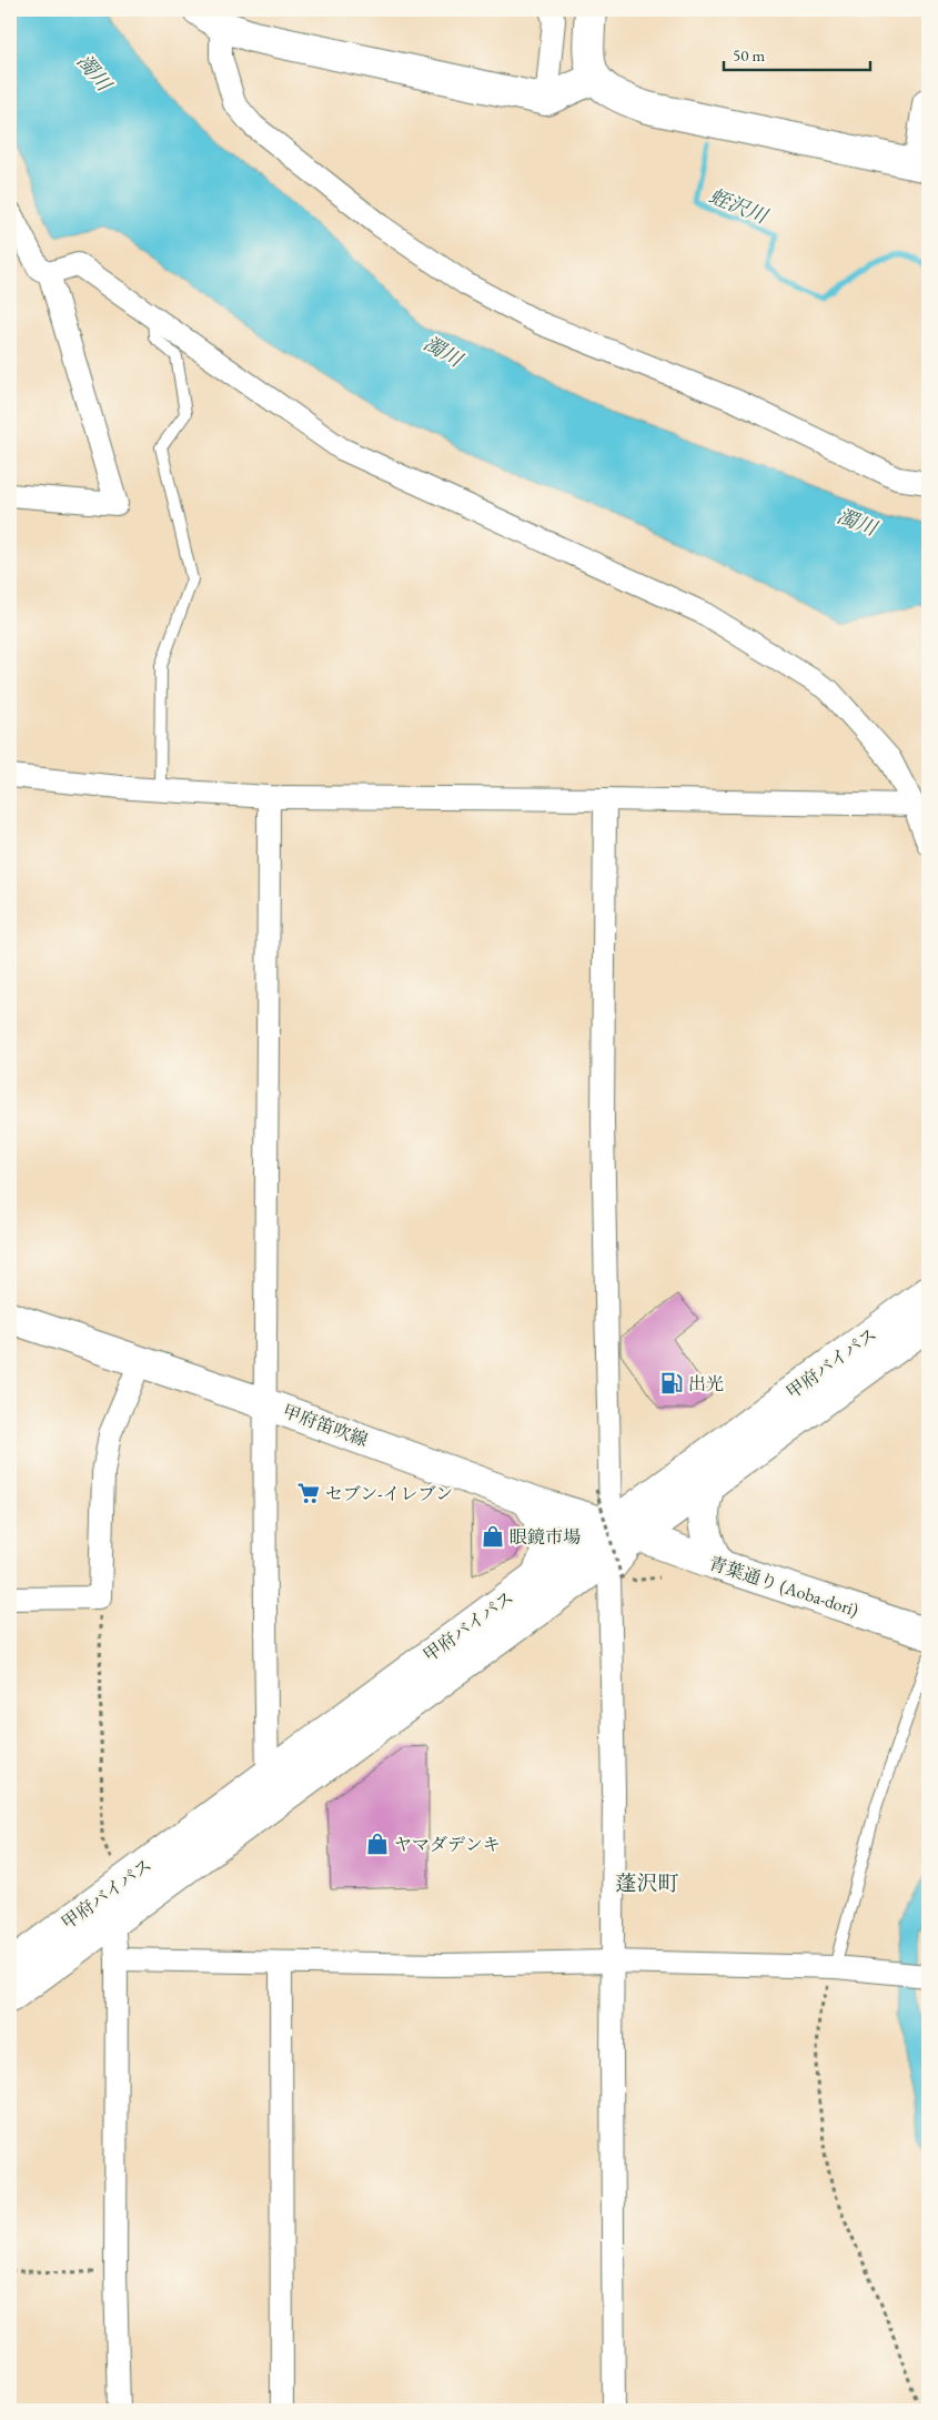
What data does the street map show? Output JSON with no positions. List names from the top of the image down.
{
  "streets": {
    "main road": ["甲府バイパス", "甲府笛吹線", "青葉通り (Aoba-dori)"]
  },
  "crossings": [
    ["甲府バイパス", "甲府笛吹線"],
    ["甲府バイパス", "青葉通り (Aoba-dori)"],
    ["甲府笛吹線", "青葉通り (Aoba-dori)"]
  ],
  "districts": ["蓬沢町"],
  "water": ["濁川", "蛭沢川"],
  "places": {
    "fuel station": ["出光"],
    "supermarket": ["セブン-イレブン"],
    "shop": ["眼鏡市場", "ヤマダデンキ"]
  },
  "scale_bar": "50 m"
}
